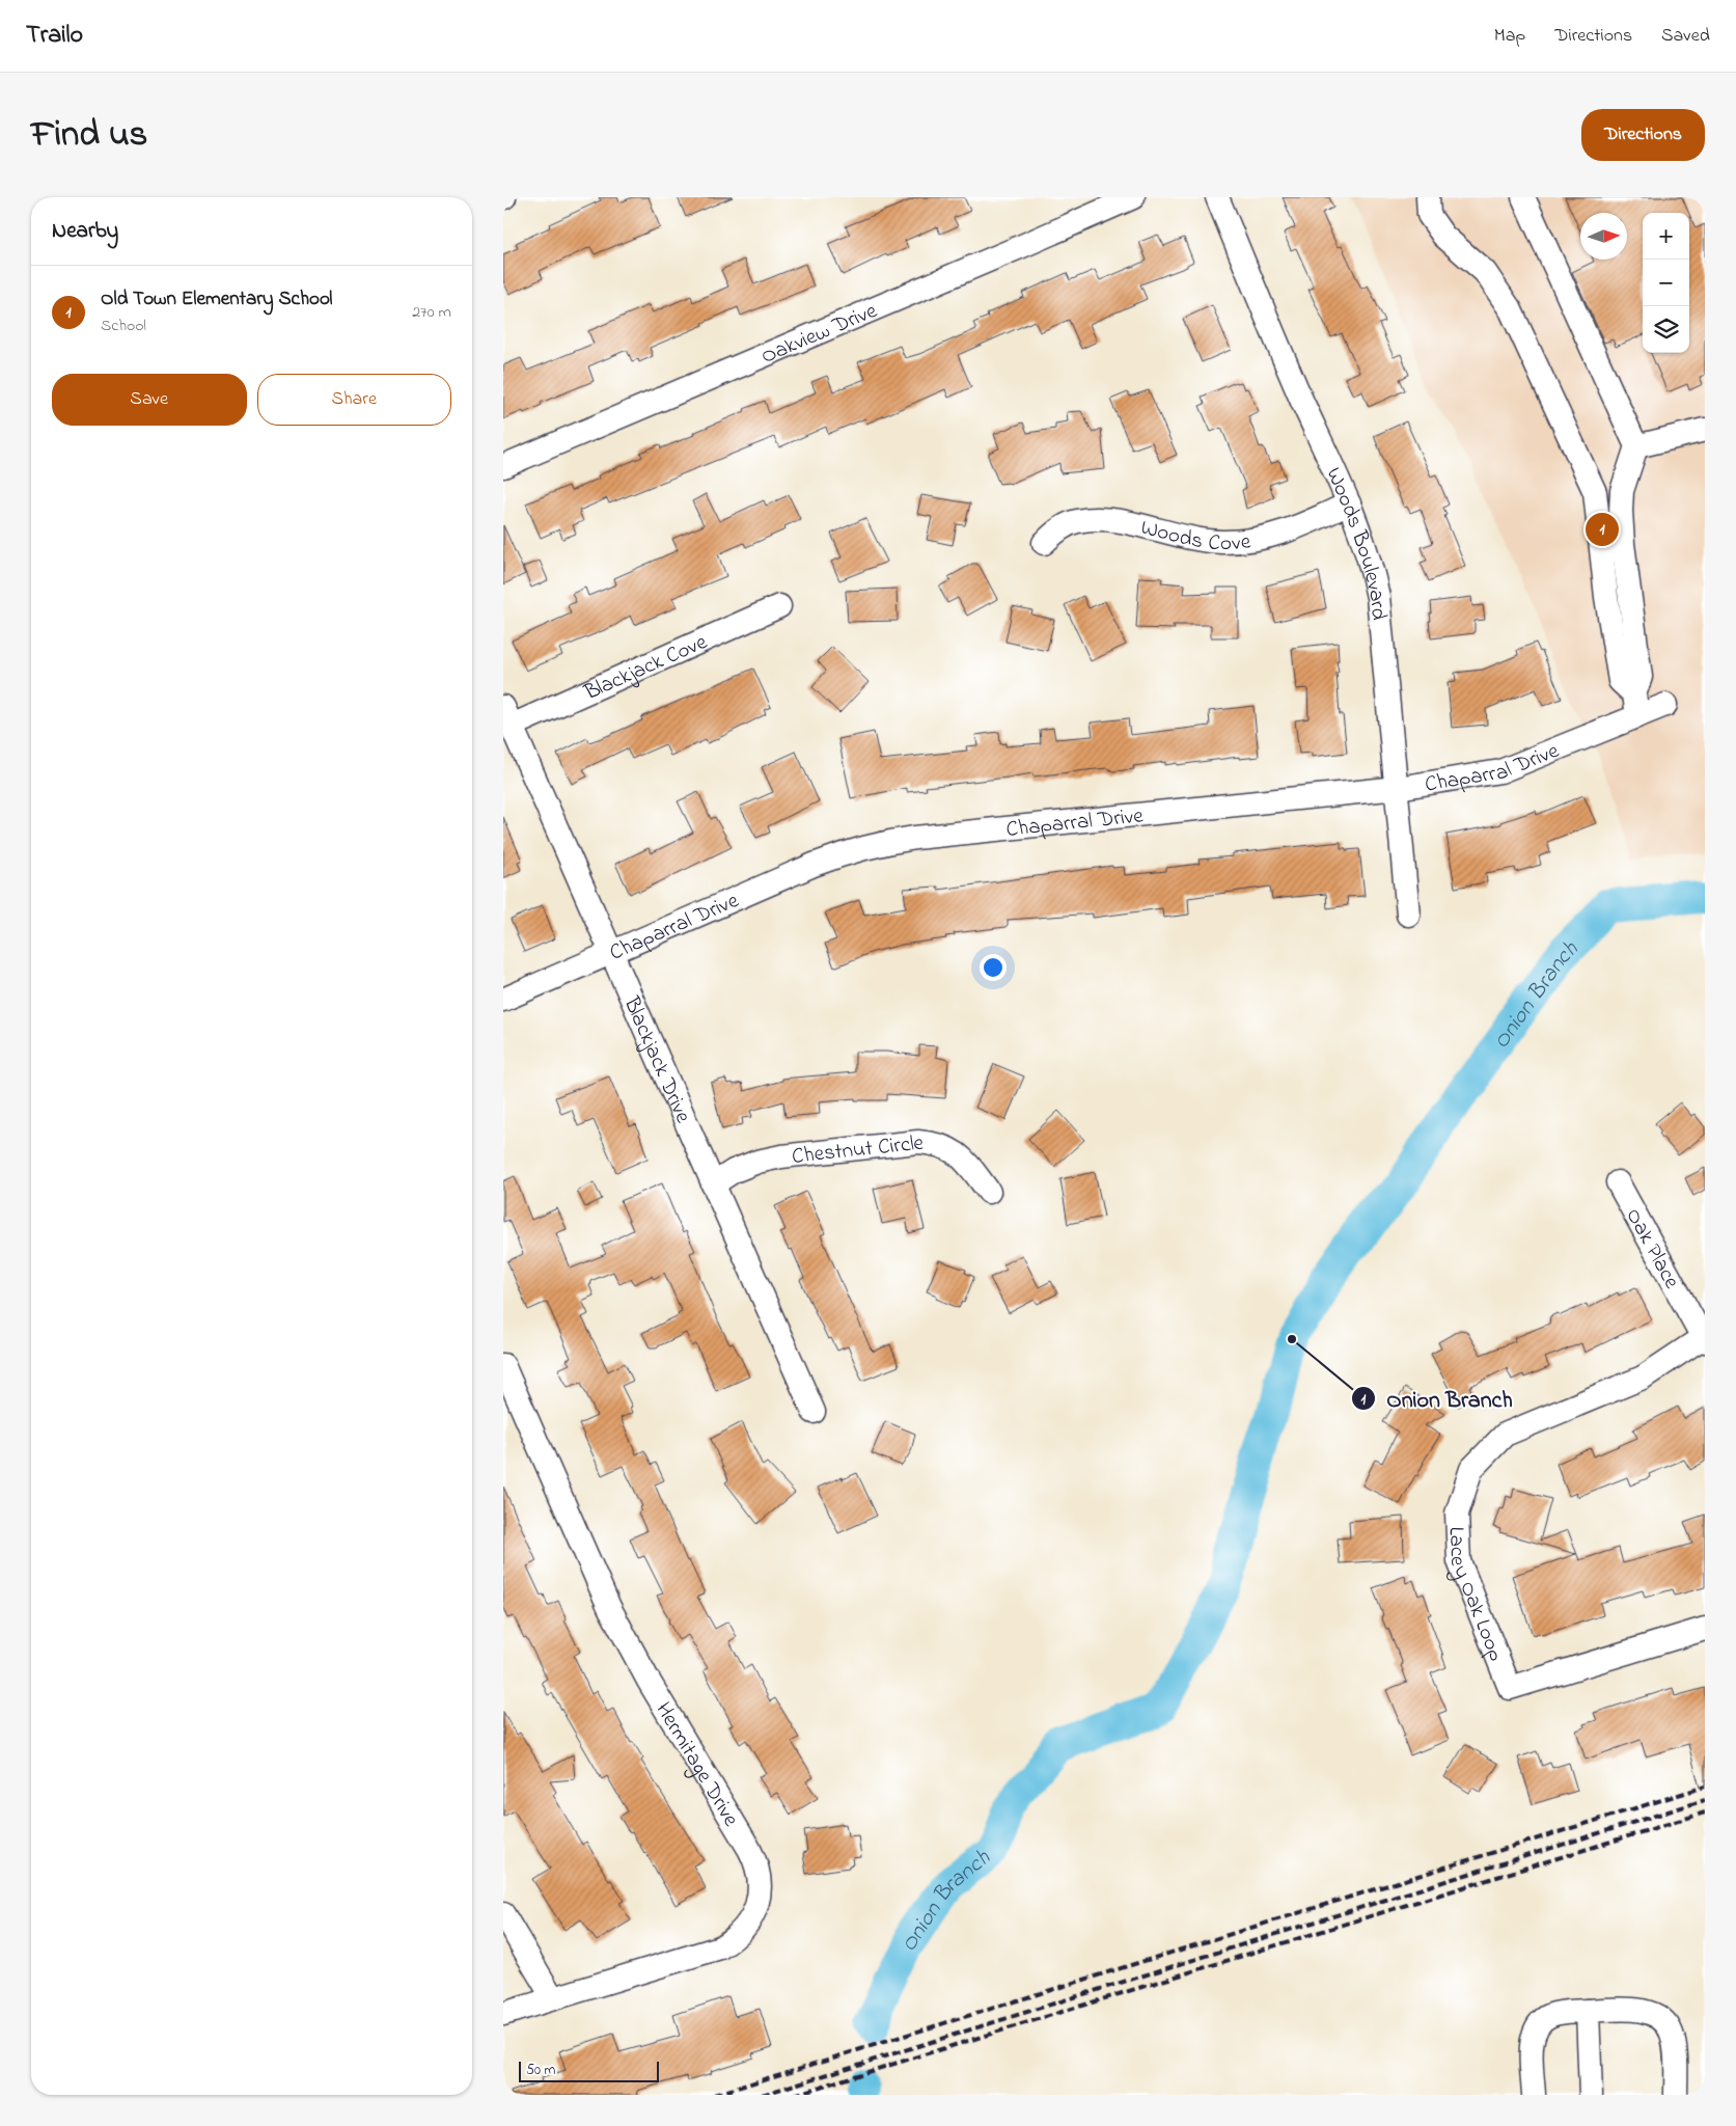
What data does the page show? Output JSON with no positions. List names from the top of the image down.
{
  "streets": {
    "street": [
      "Oakview Drive",
      "Woods Cove",
      "Woods Boulevard",
      "Blackjack Cove",
      "Chaparral Drive",
      "Blackjack Drive",
      "Chestnut Circle",
      "Oak Place",
      "Lacey Oak Loop",
      "Hermitage Drive"
    ]
  },
  "crossings": [
    ["Woods Cove", "Woods Boulevard"],
    ["Woods Boulevard", "Chaparral Drive"],
    ["Blackjack Cove", "Blackjack Drive"],
    ["Chaparral Drive", "Blackjack Drive"],
    ["Blackjack Drive", "Chestnut Circle"],
    ["Oak Place", "Lacey Oak Loop"]
  ],
  "water": ["Onion Branch"],
  "places": ["Onion Branch"],
  "scale_bar": "50 m",
  "north": "right",
  "page": {
    "header": "Trailo",
    "nav": ["Map", "Directions", "Saved"],
    "title": "Find us",
    "buttons": [
      "Directions",
      ["Save", "Share"]
    ],
    "heading": "Nearby",
    "map_buttons": ["+", "−"],
    "list": [
      {
        "mark": "1",
        "name": "Old Town Elementary School",
        "note": "School",
        "value": "270 m"
      }
    ],
    "pins": "1",
    "scale": "50 m"
  }
}
